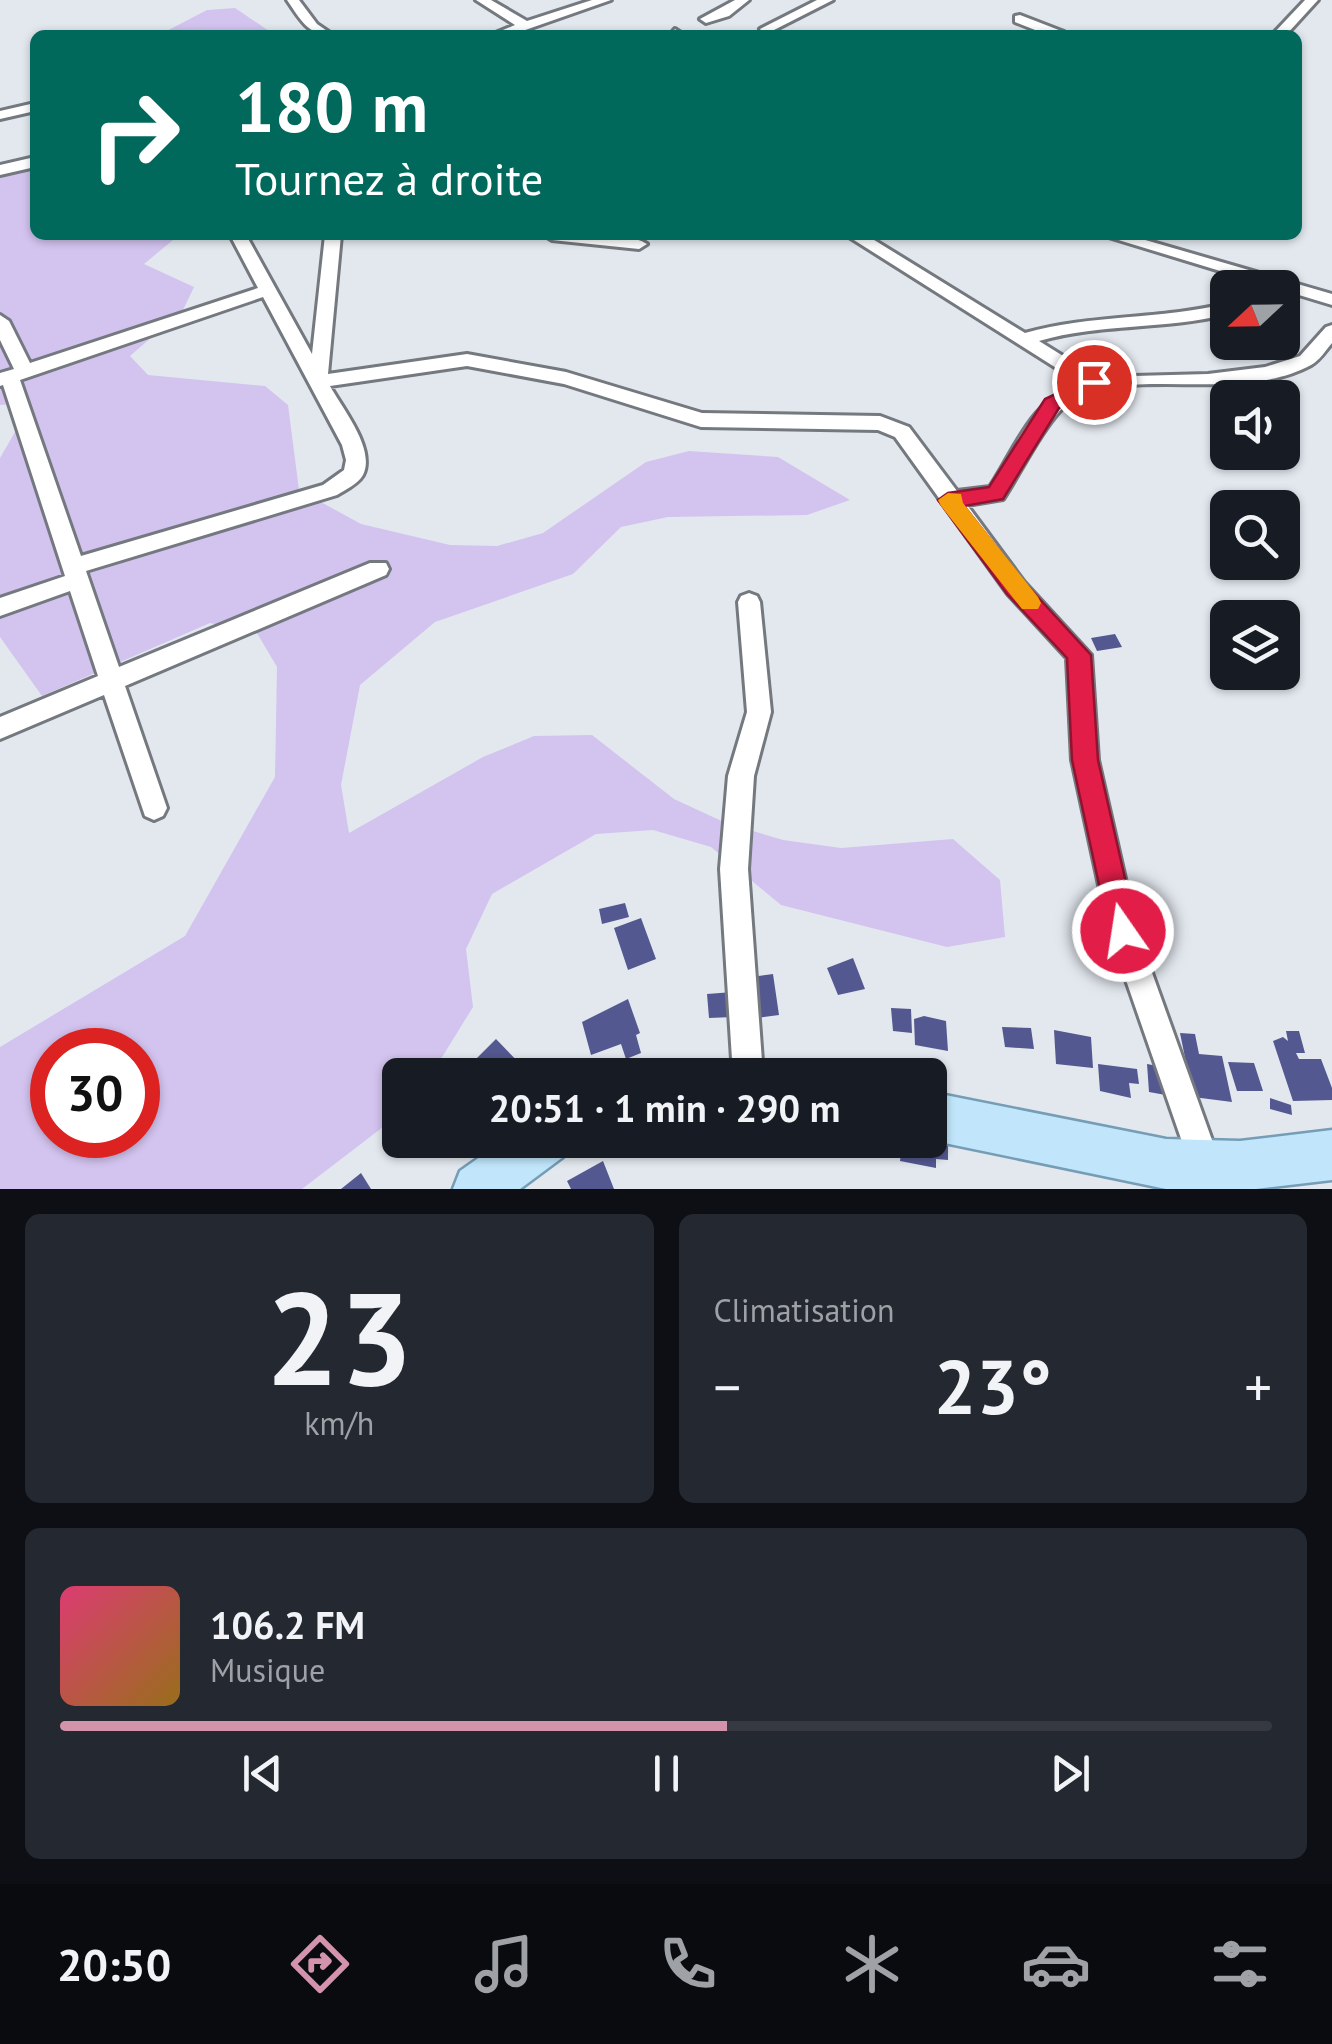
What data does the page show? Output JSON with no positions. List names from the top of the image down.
{
  "north": "left",
  "page": {
    "turn": ["180 m", "Tournez à droite"],
    "limit": "30",
    "trip": "20:51 · 1 min · 290 m",
    "tile": [
      ["23", "km/h"],
      "Climatisation"
    ],
    "heat": ["−", "23°", "+"],
    "song": ["106.2 FM", "Musique"],
    "tabs": "20:50"
  }
}
